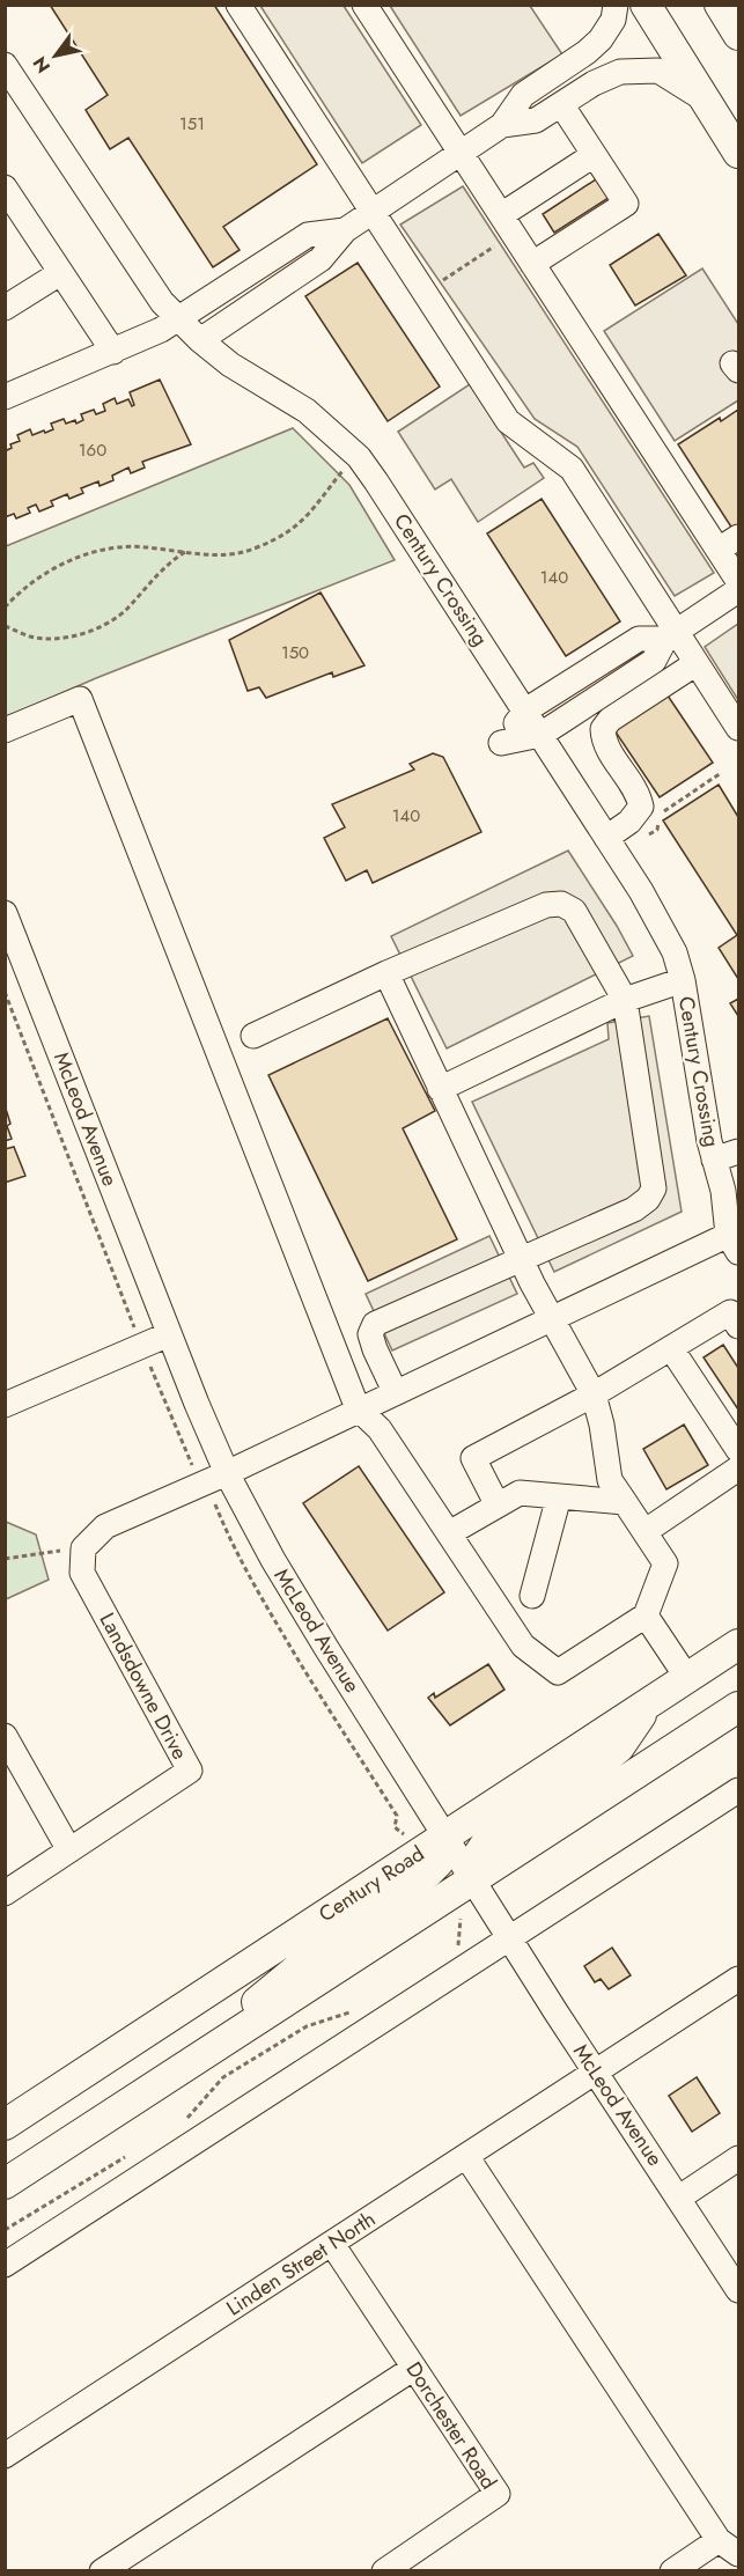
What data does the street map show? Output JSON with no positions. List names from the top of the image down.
{
  "streets": {
    "main road": ["Century Road"],
    "street": [
      "Century Crossing",
      "McLeod Avenue",
      "Landsdowne Drive",
      "Linden Street North",
      "Dorchester Road"
    ]
  },
  "crossings": [
    ["McLeod Avenue", "Century Road"],
    ["McLeod Avenue", "Linden Street North"],
    ["Linden Street North", "Dorchester Road"]
  ],
  "house_numbers": [
    "151",
    "160",
    "140",
    "150",
    "140"
  ],
  "north": "bottom left"
}
